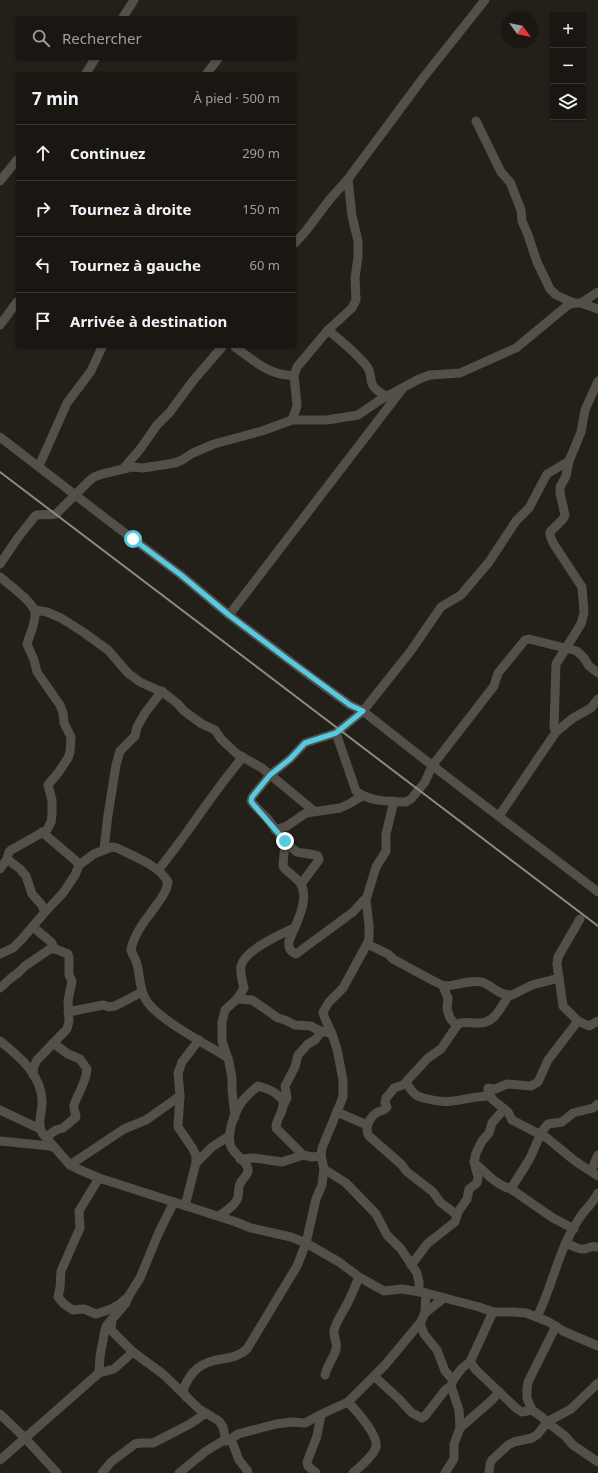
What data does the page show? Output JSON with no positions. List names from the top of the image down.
{
  "north": "bottom right",
  "page": {
    "map_buttons": ["+", "−"],
    "search": "Rechercher",
    "heading": ["7 min", "À pied · 500 m"],
    "list": [
      ["Continuez", "290 m"],
      ["Tournez à droite", "150 m"],
      ["Tournez à gauche", "60 m"],
      "Arrivée à destination"
    ]
  }
}
